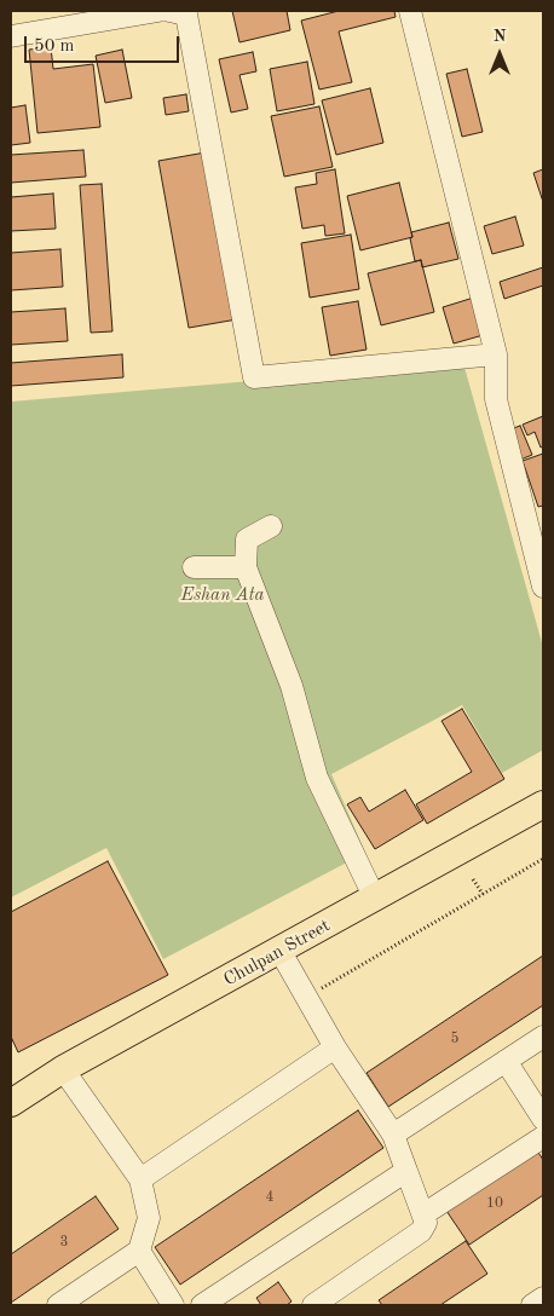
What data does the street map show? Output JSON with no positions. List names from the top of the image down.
{
  "streets": {
    "main road": ["Chulpan Street"]
  },
  "parks": ["Eshan Аta"],
  "house_numbers": [
    "5",
    "4",
    "10",
    "3"
  ],
  "scale_bar": "50 m",
  "north": "top"
}
